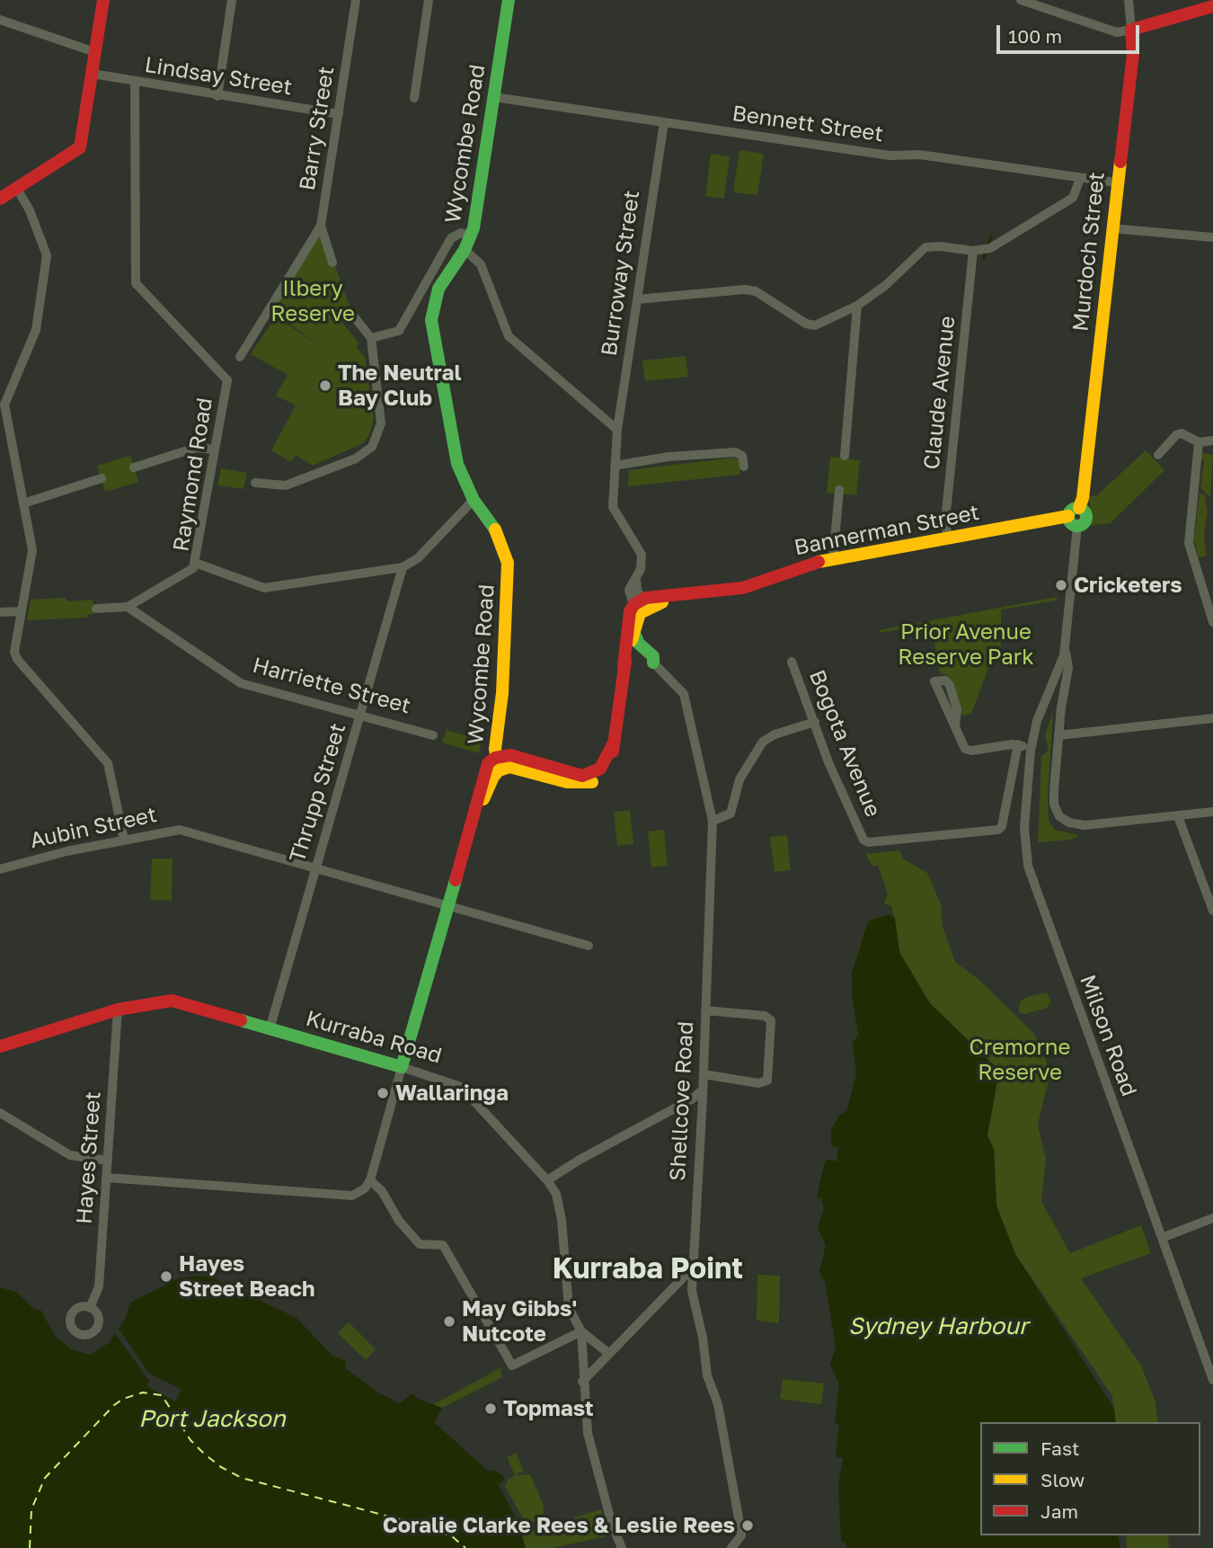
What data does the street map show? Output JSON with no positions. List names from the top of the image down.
{
  "streets": {
    "main road": [
      "Wycombe Road",
      "Murdoch Street",
      "Bannerman Street",
      "Kurraba Road"
    ],
    "street": [
      "Lindsay Street",
      "Bennett Street",
      "Barry Street",
      "Burroway Street",
      "Claude Avenue",
      "Raymond Road",
      "Harriette Street",
      "Bogota Avenue",
      "Thrupp Street",
      "Aubin Street",
      "Milson Road",
      "Shellcove Road",
      "Hayes Street"
    ]
  },
  "crossings": [
    ["Lindsay Street", "Barry Street"],
    ["Lindsay Street", "Raymond Road"],
    ["Bennett Street", "Wycombe Road"],
    ["Bennett Street", "Murdoch Street"],
    ["Bennett Street", "Burroway Street"],
    ["Wycombe Road", "Raymond Road"],
    ["Wycombe Road", "Aubin Street"],
    ["Wycombe Road", "Kurraba Road"],
    ["Murdoch Street", "Bannerman Street"],
    ["Claude Avenue", "Bannerman Street"],
    ["Raymond Road", "Thrupp Street"],
    ["Harriette Street", "Thrupp Street"],
    ["Thrupp Street", "Aubin Street"],
    ["Thrupp Street", "Kurraba Road"],
    ["Kurraba Road", "Hayes Street"]
  ],
  "districts": ["Kurraba Point"],
  "water": ["Sydney Harbour", "Port Jackson"],
  "parks": ["Ilbery Reserve", "Prior Avenue Reserve Park", "Cremorne Reserve"],
  "places": [
    "The Neutral Bay Club",
    "Cricketers",
    "Wallaringa",
    "Hayes Street Beach",
    "May Gibbs' Nutcote",
    "Topmast",
    "Coralie Clarke Rees & Leslie Rees"
  ],
  "legend": ["Fast", "Slow", "Jam"],
  "scale_bar": "100 m"
}
